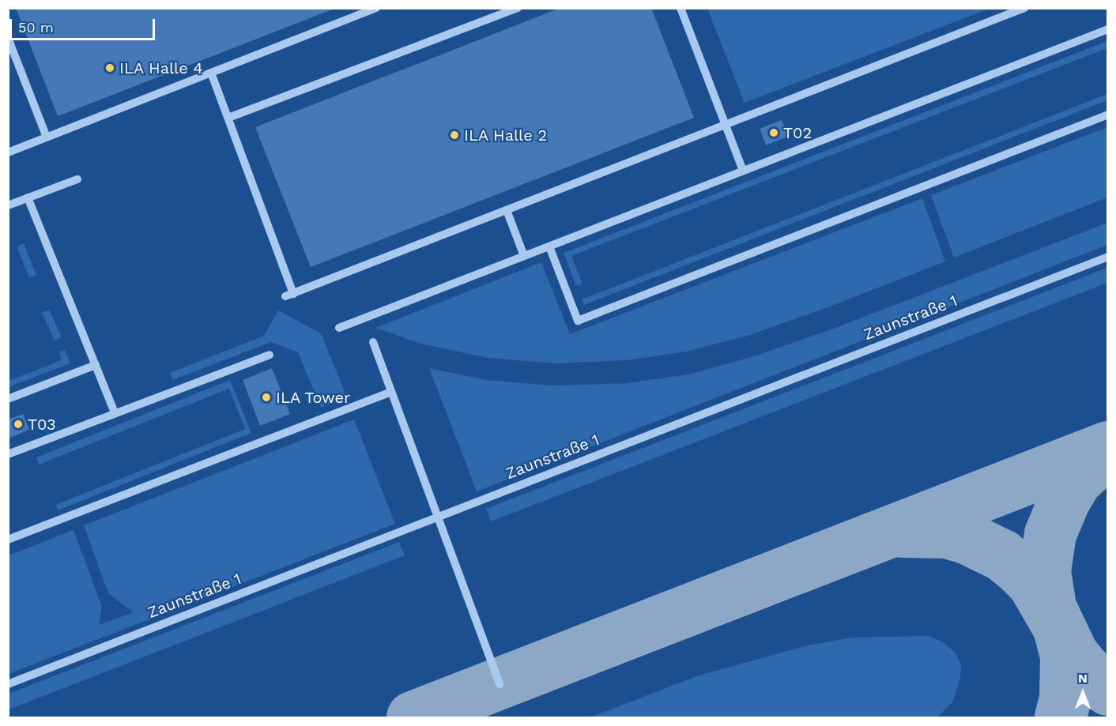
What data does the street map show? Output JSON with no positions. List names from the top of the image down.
{
  "streets": {
    "lane": ["Zaunstraße 1"]
  },
  "places": [
    "ILA Halle 4",
    "T02",
    "ILA Halle 2",
    "ILA Tower",
    "T03"
  ],
  "scale_bar": "50 m",
  "north": "top"
}
